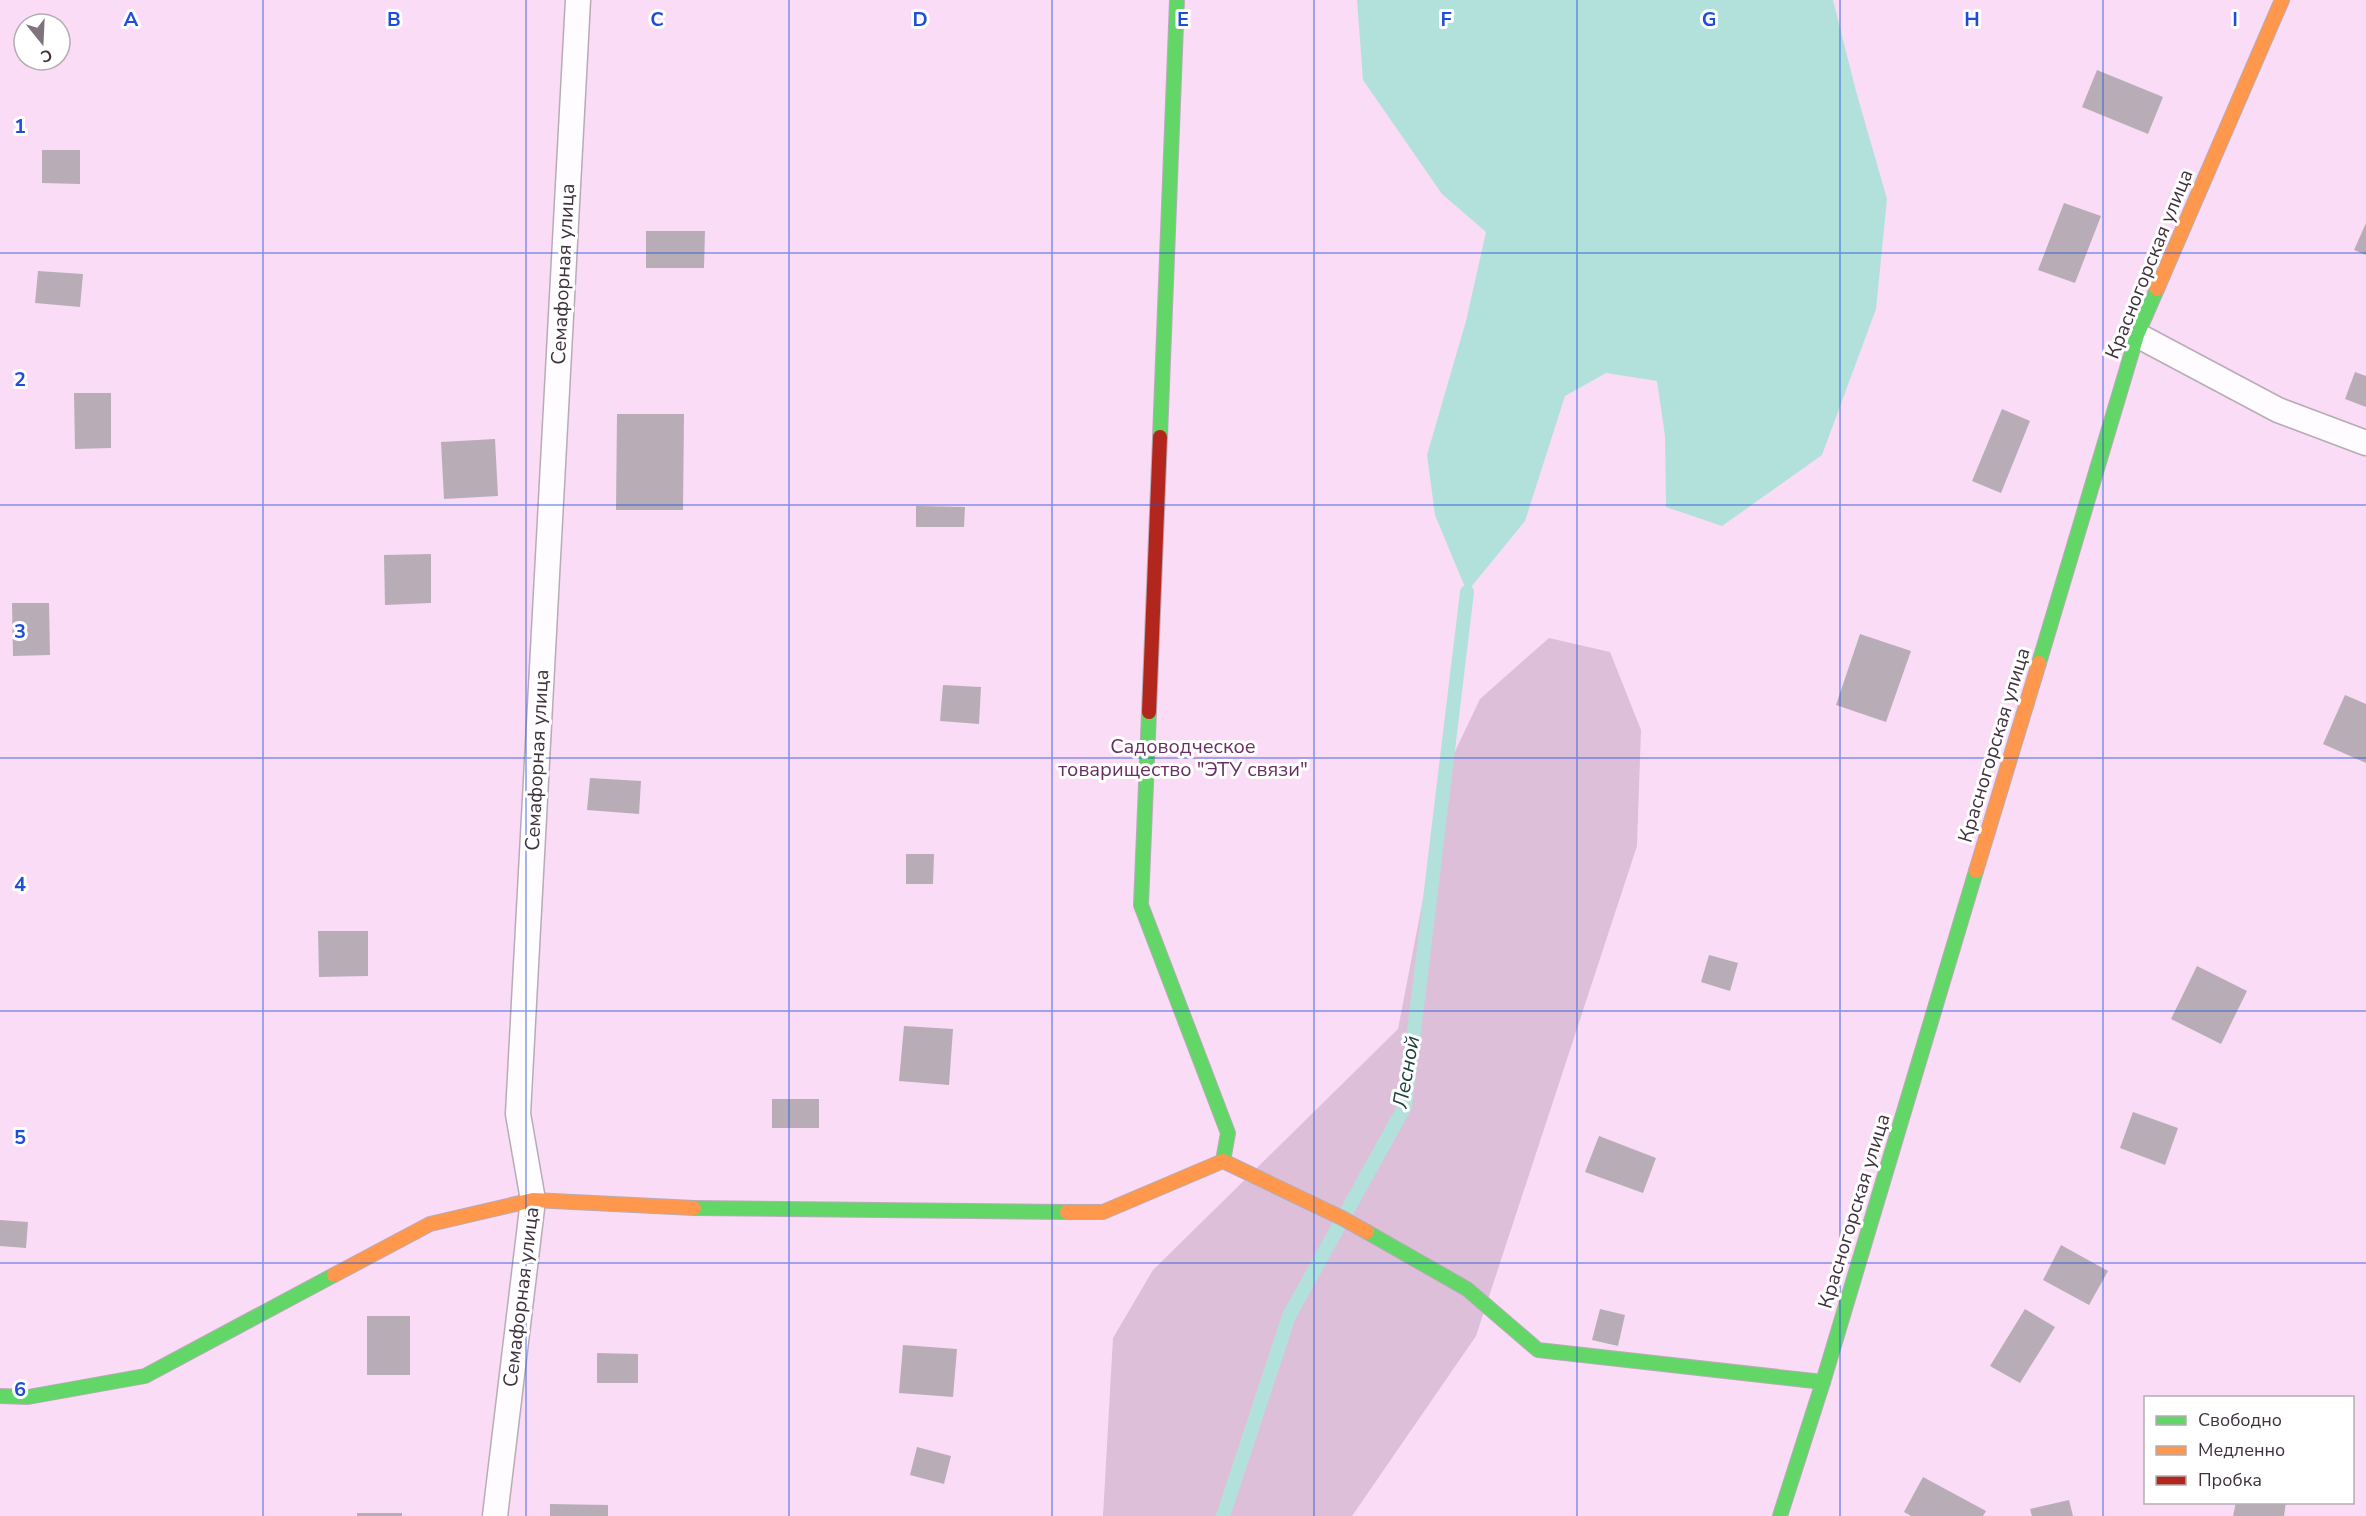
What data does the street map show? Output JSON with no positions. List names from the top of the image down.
{
  "streets": {
    "street": ["Красногорская улица"],
    "lane": ["Семафорная улица"]
  },
  "water": ["Лесной"],
  "parks": ["Садоводческое товарищество \"ЭТУ связи\""],
  "legend": ["Свободно", "Медленно", "Пробка"],
  "north": "bottom",
  "grid": {
    "columns": [
      "A",
      "B",
      "C",
      "D",
      "E",
      "F",
      "G",
      "H",
      "I"
    ],
    "rows": [
      "1",
      "2",
      "3",
      "4",
      "5",
      "6"
    ]
  }
}
